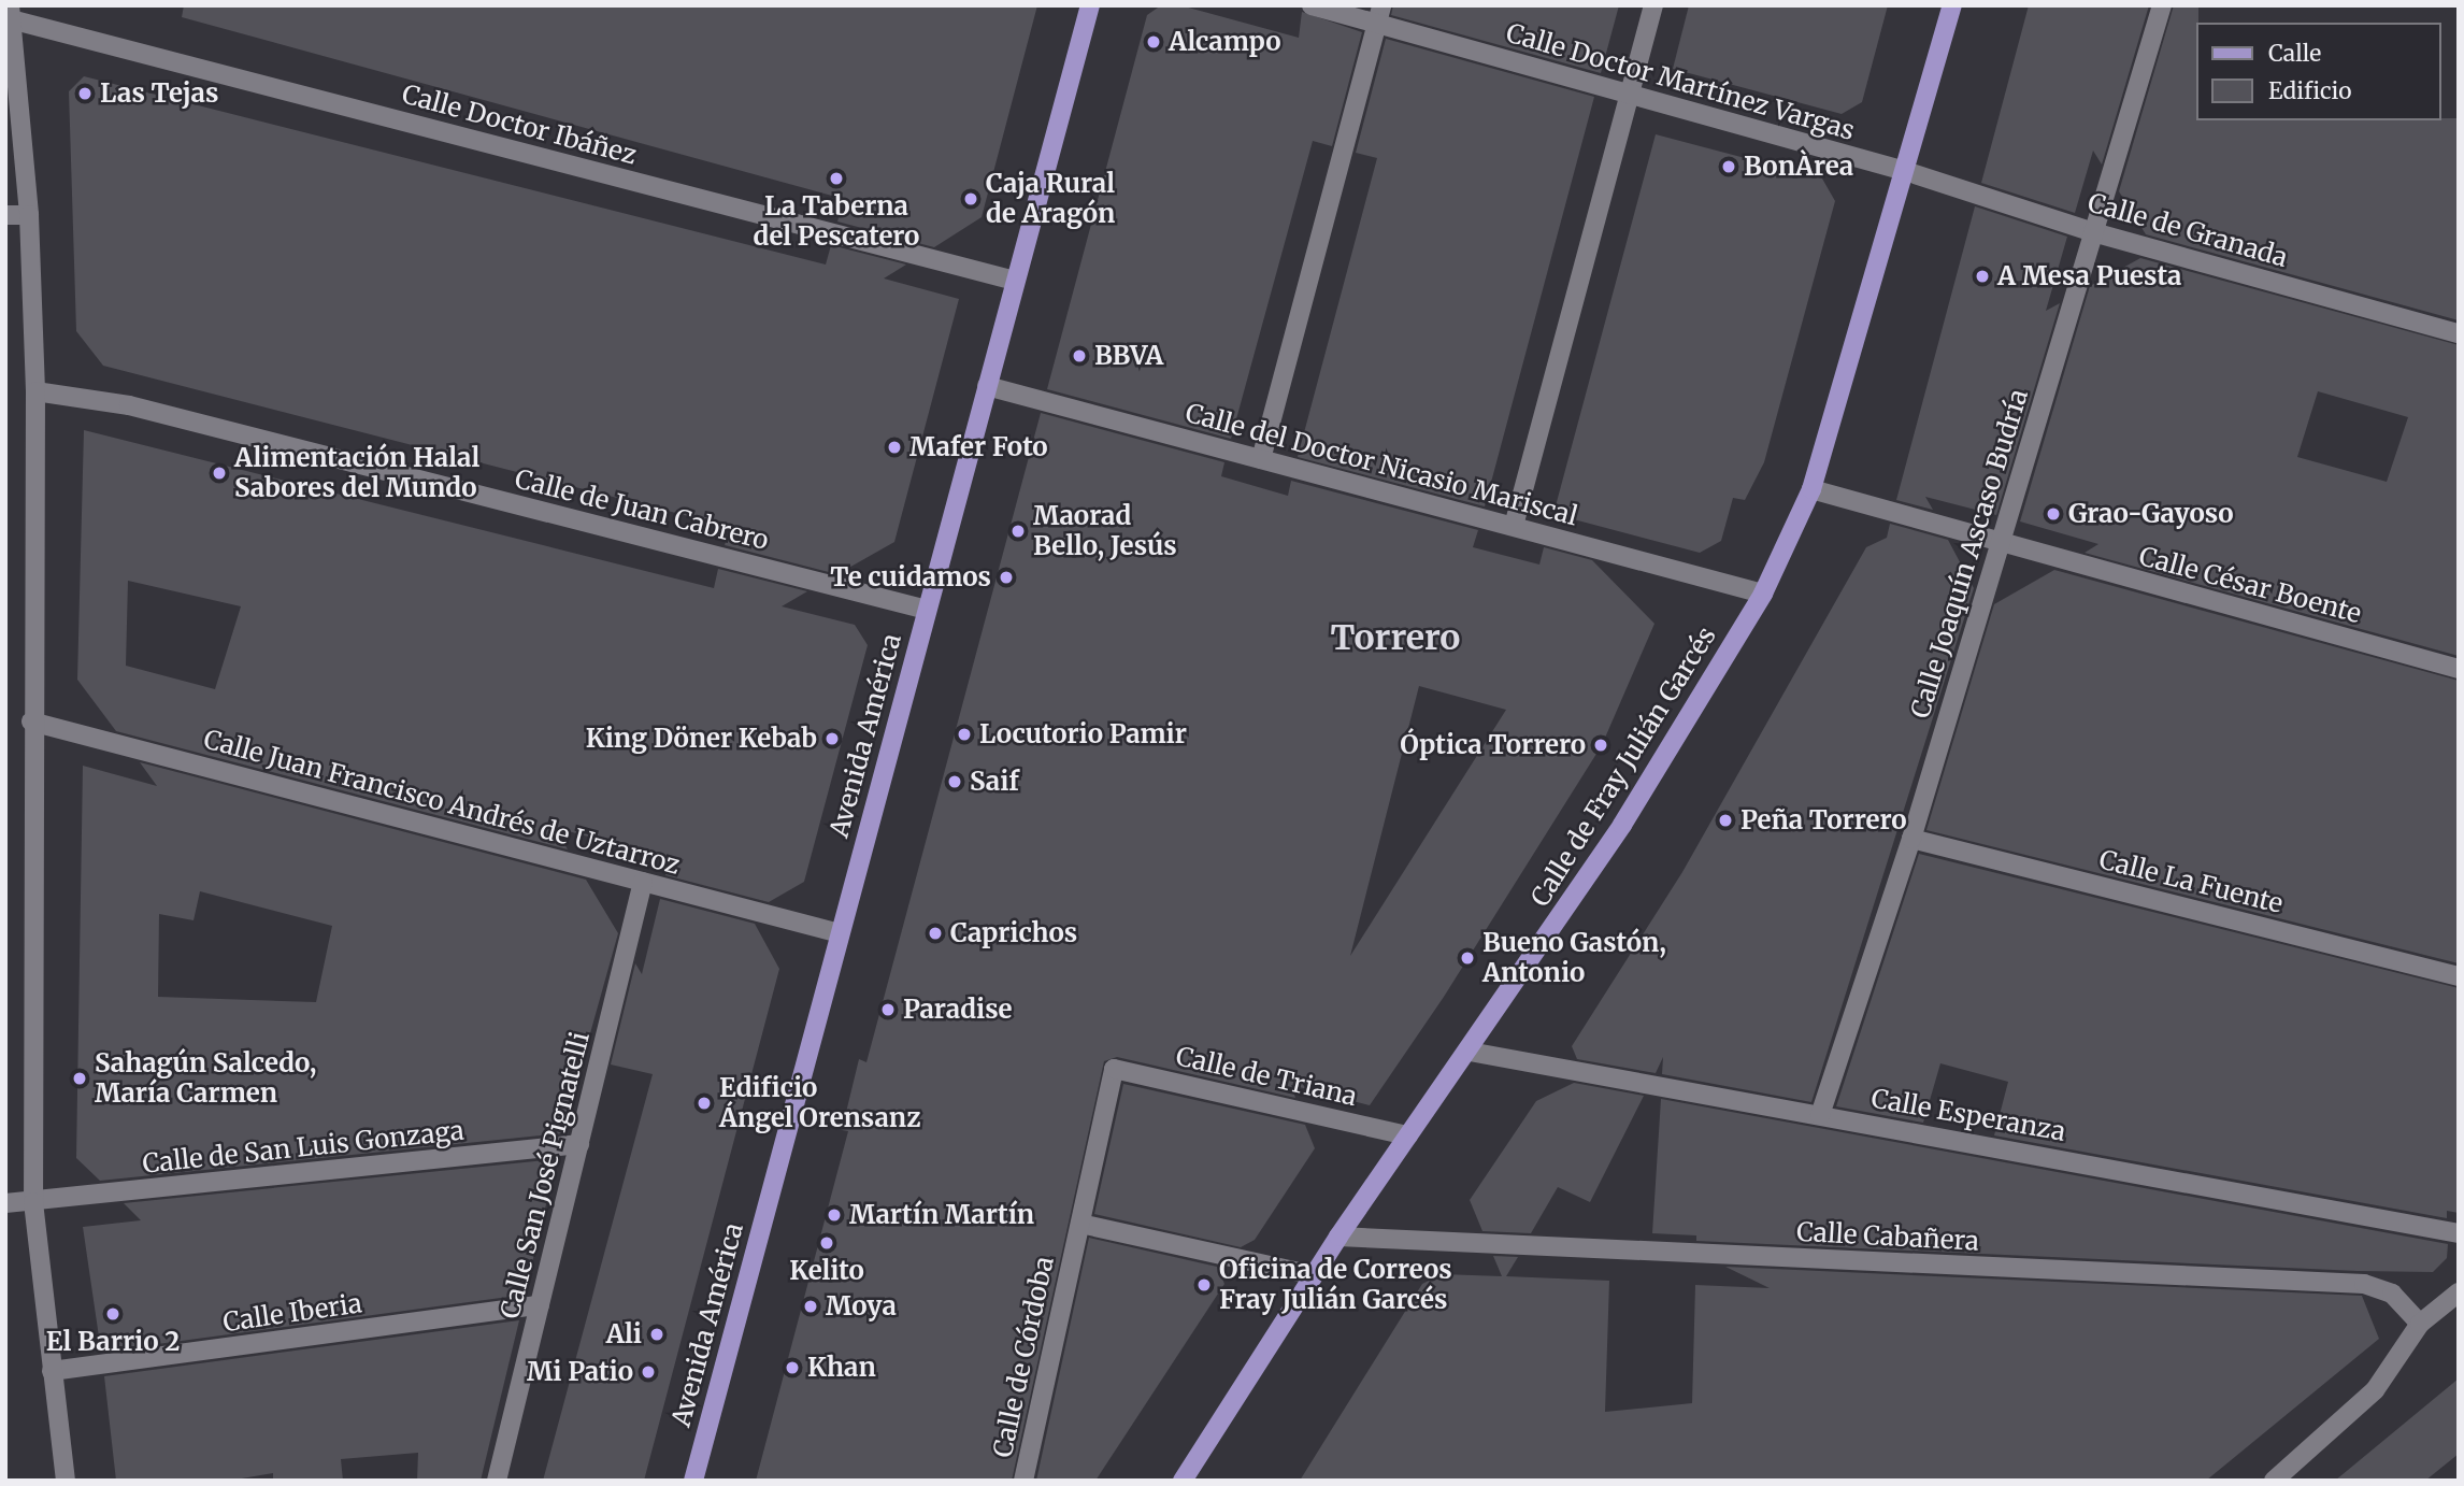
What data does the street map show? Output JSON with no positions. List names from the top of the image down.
{
  "streets": {
    "main road": ["Avenida América", "Calle de Fray Julián Garcés"],
    "street": [
      "Calle Doctor Martínez Vargas",
      "Calle Doctor Ibáñez",
      "Calle de Granada",
      "Calle del Doctor Nicasio Mariscal",
      "Calle de Juan Cabrero",
      "Calle Joaquín Ascaso Budría",
      "Calle César Boente",
      "Calle Juan Francisco Andrés de Uztarroz",
      "Calle La Fuente",
      "Calle de Triana",
      "Calle Esperanza",
      "Calle de San Luis Gonzaga",
      "Calle San José Pignatelli",
      "Calle Cabañera",
      "Calle Iberia",
      "Calle de Córdoba"
    ]
  },
  "crossings": [
    ["Calle Doctor Martínez Vargas", "Calle de Granada"],
    ["Calle Doctor Martínez Vargas", "Calle de Fray Julián Garcés"],
    ["Calle Doctor Ibáñez", "Avenida América"],
    ["Calle de Granada", "Calle Joaquín Ascaso Budría"],
    ["Calle de Granada", "Calle de Fray Julián Garcés"],
    ["Calle del Doctor Nicasio Mariscal", "Avenida América"],
    ["Calle del Doctor Nicasio Mariscal", "Calle de Fray Julián Garcés"],
    ["Calle de Juan Cabrero", "Avenida América"],
    ["Calle Joaquín Ascaso Budría", "Calle César Boente"],
    ["Calle Joaquín Ascaso Budría", "Calle La Fuente"],
    ["Calle Joaquín Ascaso Budría", "Calle Esperanza"],
    ["Calle César Boente", "Calle de Fray Julián Garcés"],
    ["Avenida América", "Calle Juan Francisco Andrés de Uztarroz"],
    ["Calle de Fray Julián Garcés", "Calle de Triana"],
    ["Calle de Fray Julián Garcés", "Calle Esperanza"],
    ["Calle de Fray Julián Garcés", "Calle Cabañera"],
    ["Calle Juan Francisco Andrés de Uztarroz", "Calle San José Pignatelli"],
    ["Calle de Triana", "Calle de Córdoba"],
    ["Calle de San Luis Gonzaga", "Calle San José Pignatelli"],
    ["Calle San José Pignatelli", "Calle Iberia"]
  ],
  "districts": ["Torrero"],
  "places": [
    "Alcampo",
    "Las Tejas",
    "BonÀrea",
    "La Taberna del Pescatero",
    "Caja Rural de Aragón",
    "A Mesa Puesta",
    "BBVA",
    "Mafer Foto",
    "Alimentación Halal Sabores del Mundo",
    "Grao-Gayoso",
    "Maorad Bello, Jesús",
    "Te cuidamos",
    "Locutorio Pamir",
    "King Döner Kebab",
    "Óptica Torrero",
    "Saif",
    "Peña Torrero",
    "Caprichos",
    "Bueno Gastón, Antonio",
    "Paradise",
    "Sahagún Salcedo, María Carmen",
    "Edificio Ángel Orensanz",
    "Martín Martín",
    "Kelito",
    "Oficina de Correos Fray Julián Garcés",
    "Moya",
    "El Barrio 2",
    "Ali",
    "Khan",
    "Mi Patio"
  ],
  "legend": ["Calle", "Edificio"]
}
